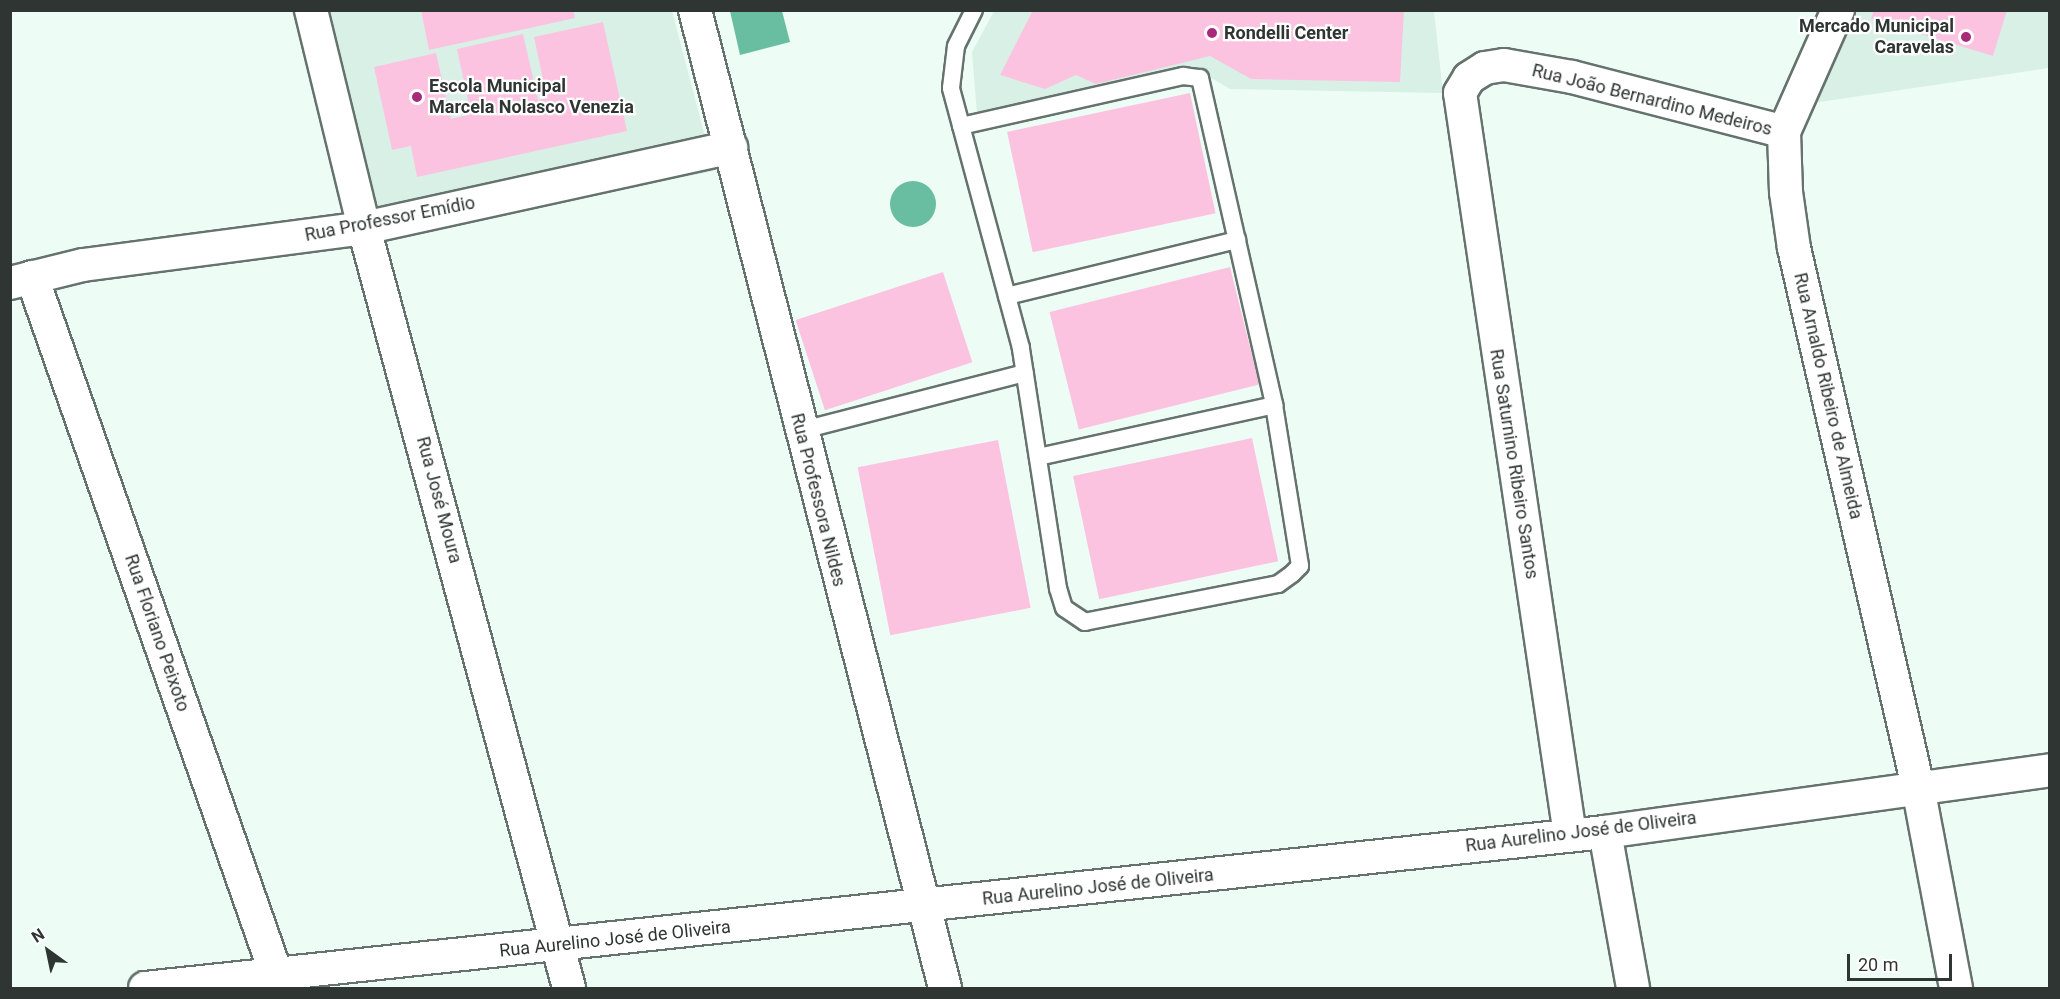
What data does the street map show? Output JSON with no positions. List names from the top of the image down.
{
  "streets": {
    "street": [
      "Rua João Bernardino Medeiros",
      "Rua Professor Emídio",
      "Rua Arnaldo Ribeiro de Almeida",
      "Rua Saturnino Ribeiro Santos",
      "Rua José Moura",
      "Rua Professora Nildes",
      "Rua Floriano Peixoto",
      "Rua Aurelino José de Oliveira"
    ]
  },
  "crossings": [
    ["Rua João Bernardino Medeiros", "Rua Arnaldo Ribeiro de Almeida"],
    ["Rua João Bernardino Medeiros", "Rua Saturnino Ribeiro Santos"],
    ["Rua Professor Emídio", "Rua José Moura"],
    ["Rua Professor Emídio", "Rua Professora Nildes"],
    ["Rua Professor Emídio", "Rua Floriano Peixoto"],
    ["Rua Arnaldo Ribeiro de Almeida", "Rua Aurelino José de Oliveira"],
    ["Rua Saturnino Ribeiro Santos", "Rua Aurelino José de Oliveira"],
    ["Rua José Moura", "Rua Aurelino José de Oliveira"],
    ["Rua Professora Nildes", "Rua Aurelino José de Oliveira"],
    ["Rua Floriano Peixoto", "Rua Aurelino José de Oliveira"]
  ],
  "places": ["Rondelli Center", "Mercado Municipal Caravelas", "Escola Municipal Marcela Nolasco Venezia"],
  "scale_bar": "20 m",
  "north": "top left"
}
